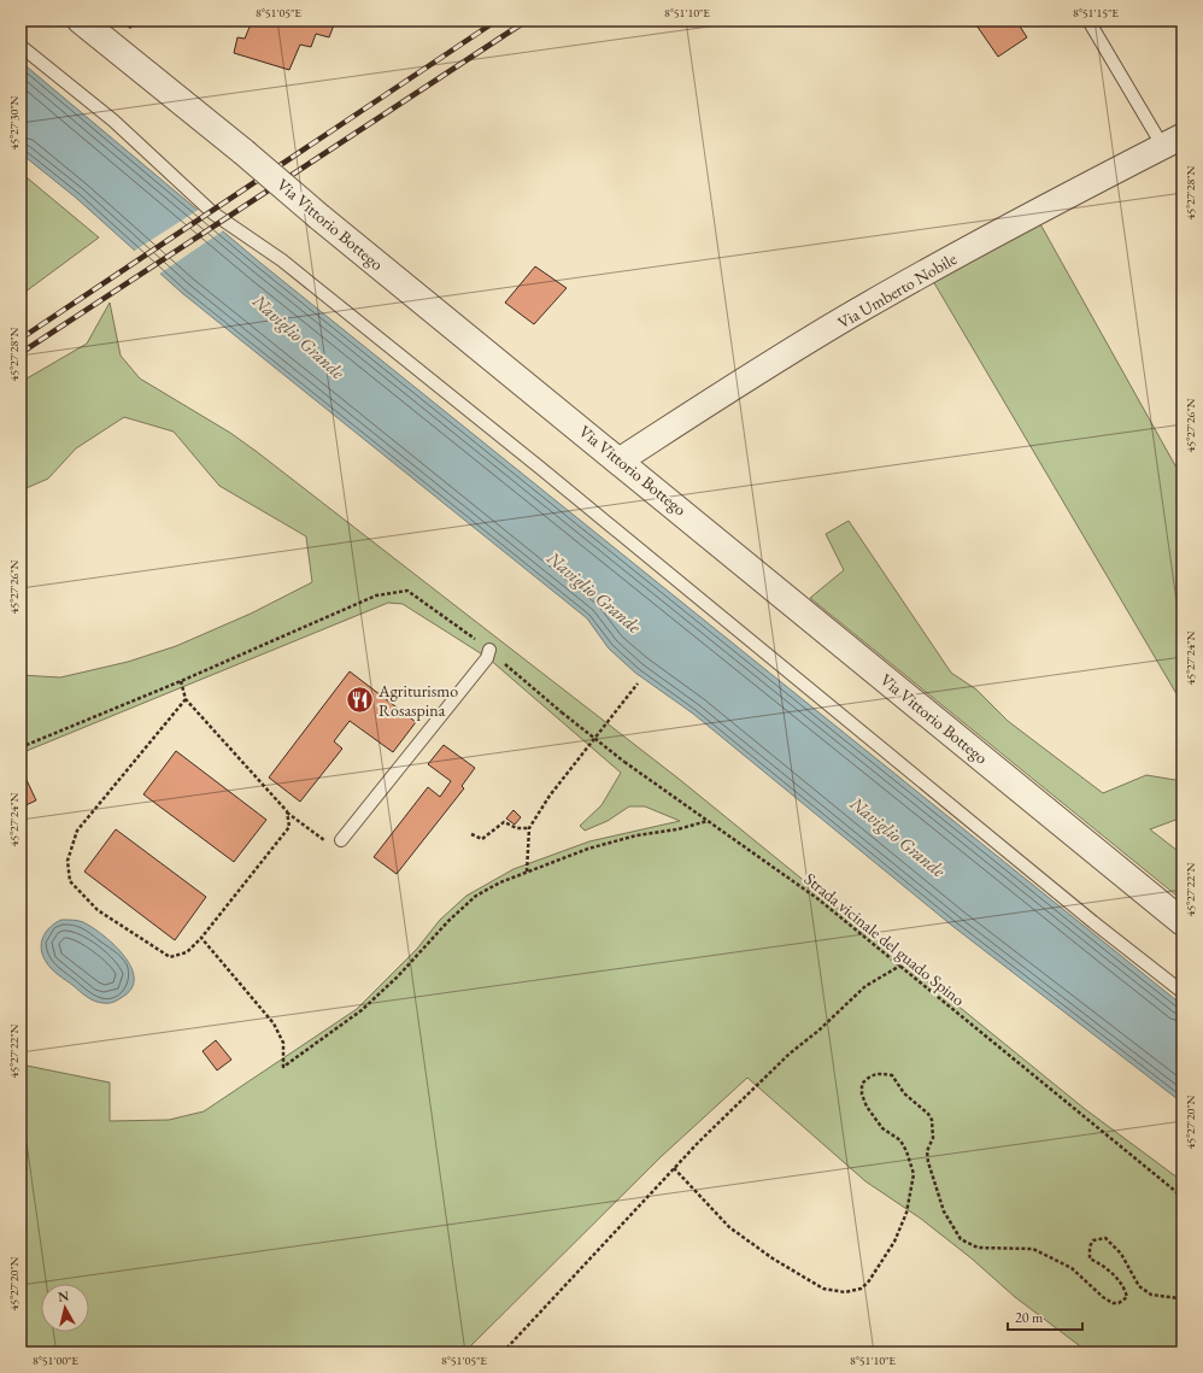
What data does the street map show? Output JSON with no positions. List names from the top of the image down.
{
  "streets": {
    "street": ["Via Vittorio Bottego", "Via Umberto Nobile"],
    "path": ["Strada vicinale del guado Spino"]
  },
  "crossings": [
    ["Via Vittorio Bottego", "Via Umberto Nobile"]
  ],
  "water": ["Naviglio Grande"],
  "places": {
    "restaurant": ["Agriturismo Rosaspina"]
  },
  "scale_bar": "20 m",
  "north": "top",
  "coordinates": [
    "8°51'05\"E",
    "8°51'10\"E",
    "8°51'15\"E",
    "45°27'30\"N",
    "45°27'28\"N",
    "45°27'26\"N",
    "45°27'24\"N",
    "45°27'22\"N",
    "45°27'20\"N",
    "8°51'00\"E"
  ]
}
